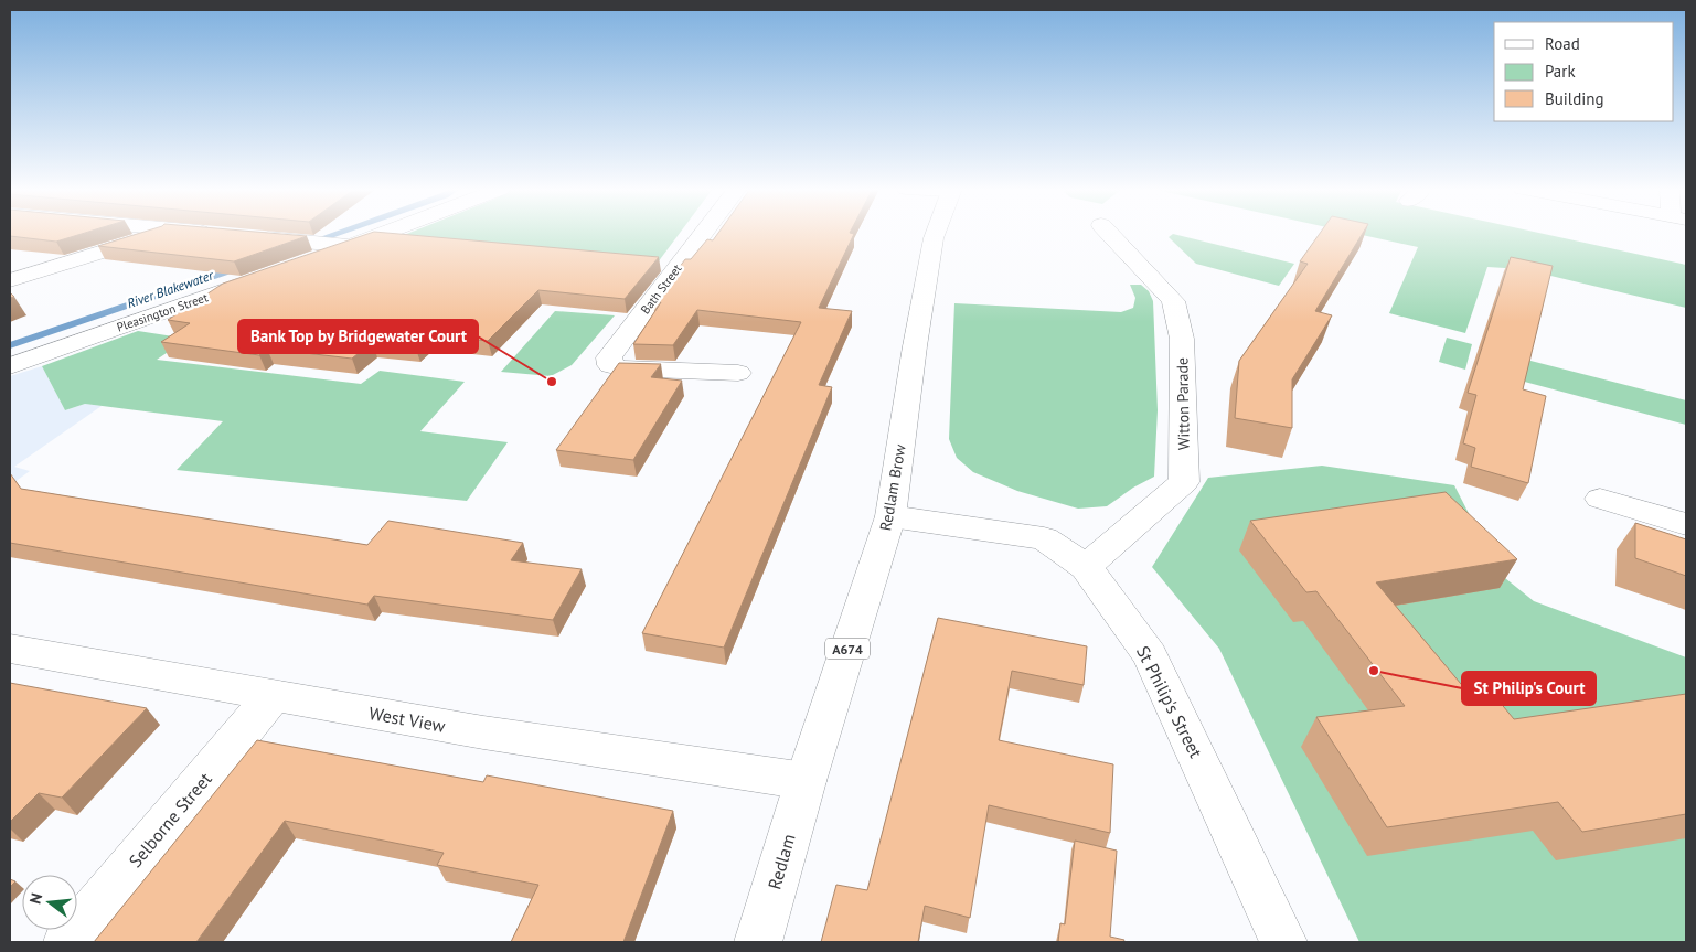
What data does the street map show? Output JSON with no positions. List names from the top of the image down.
{
  "streets": {
    "street": [
      "Bath Street",
      "Pleasington Street",
      "Witton Parade",
      "Redlam Brow",
      "A674",
      "St Philip's Street",
      "West View",
      "Selborne Street",
      "Redlam"
    ]
  },
  "crossings": [
    ["Witton Parade", "St Philip's Street"],
    ["Redlam Brow", "St Philip's Street"],
    ["Redlam Brow", "West View"],
    ["Redlam Brow", "Redlam"],
    ["West View", "Selborne Street"],
    ["West View", "Redlam"]
  ],
  "water": ["River Blakewater"],
  "places": ["Bank Top by Bridgewater Court", "St Philip's Court"],
  "legend": ["Road", "Park", "Building"],
  "north": "left"
}
